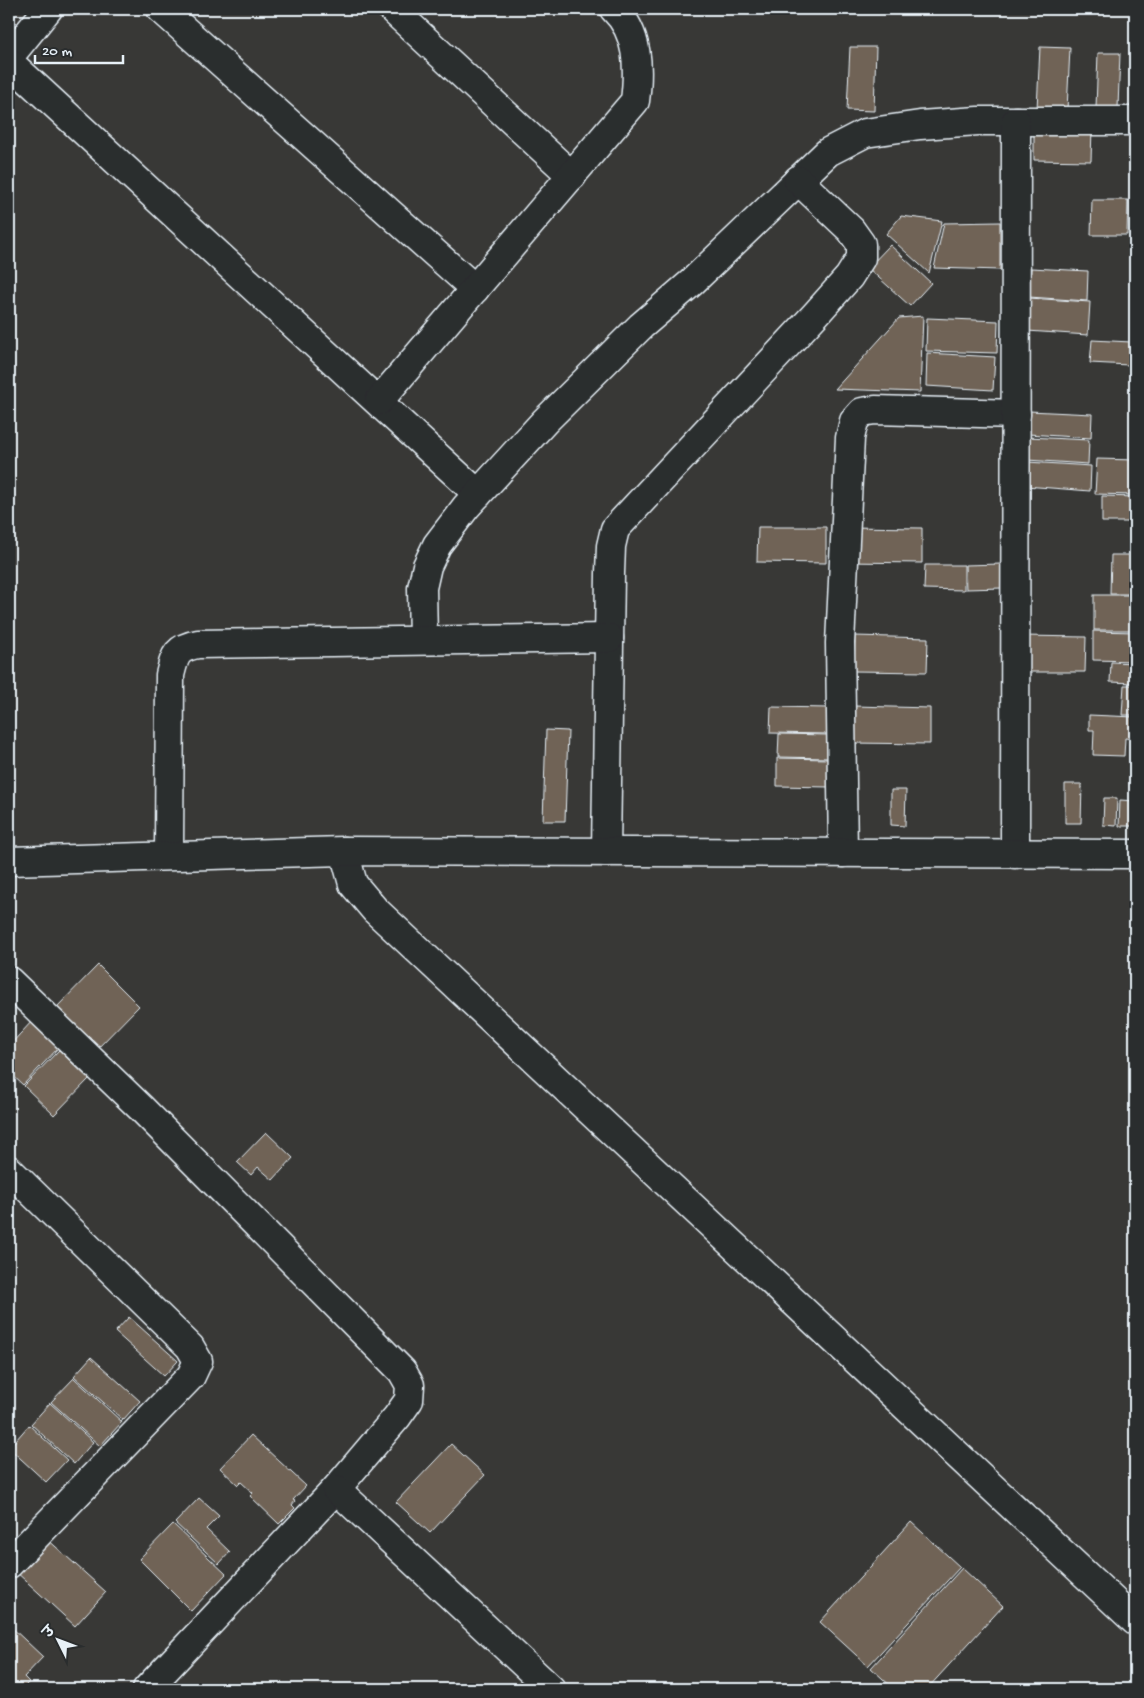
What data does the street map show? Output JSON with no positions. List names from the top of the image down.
{
  "scale_bar": "20 m",
  "north": "top left"
}
